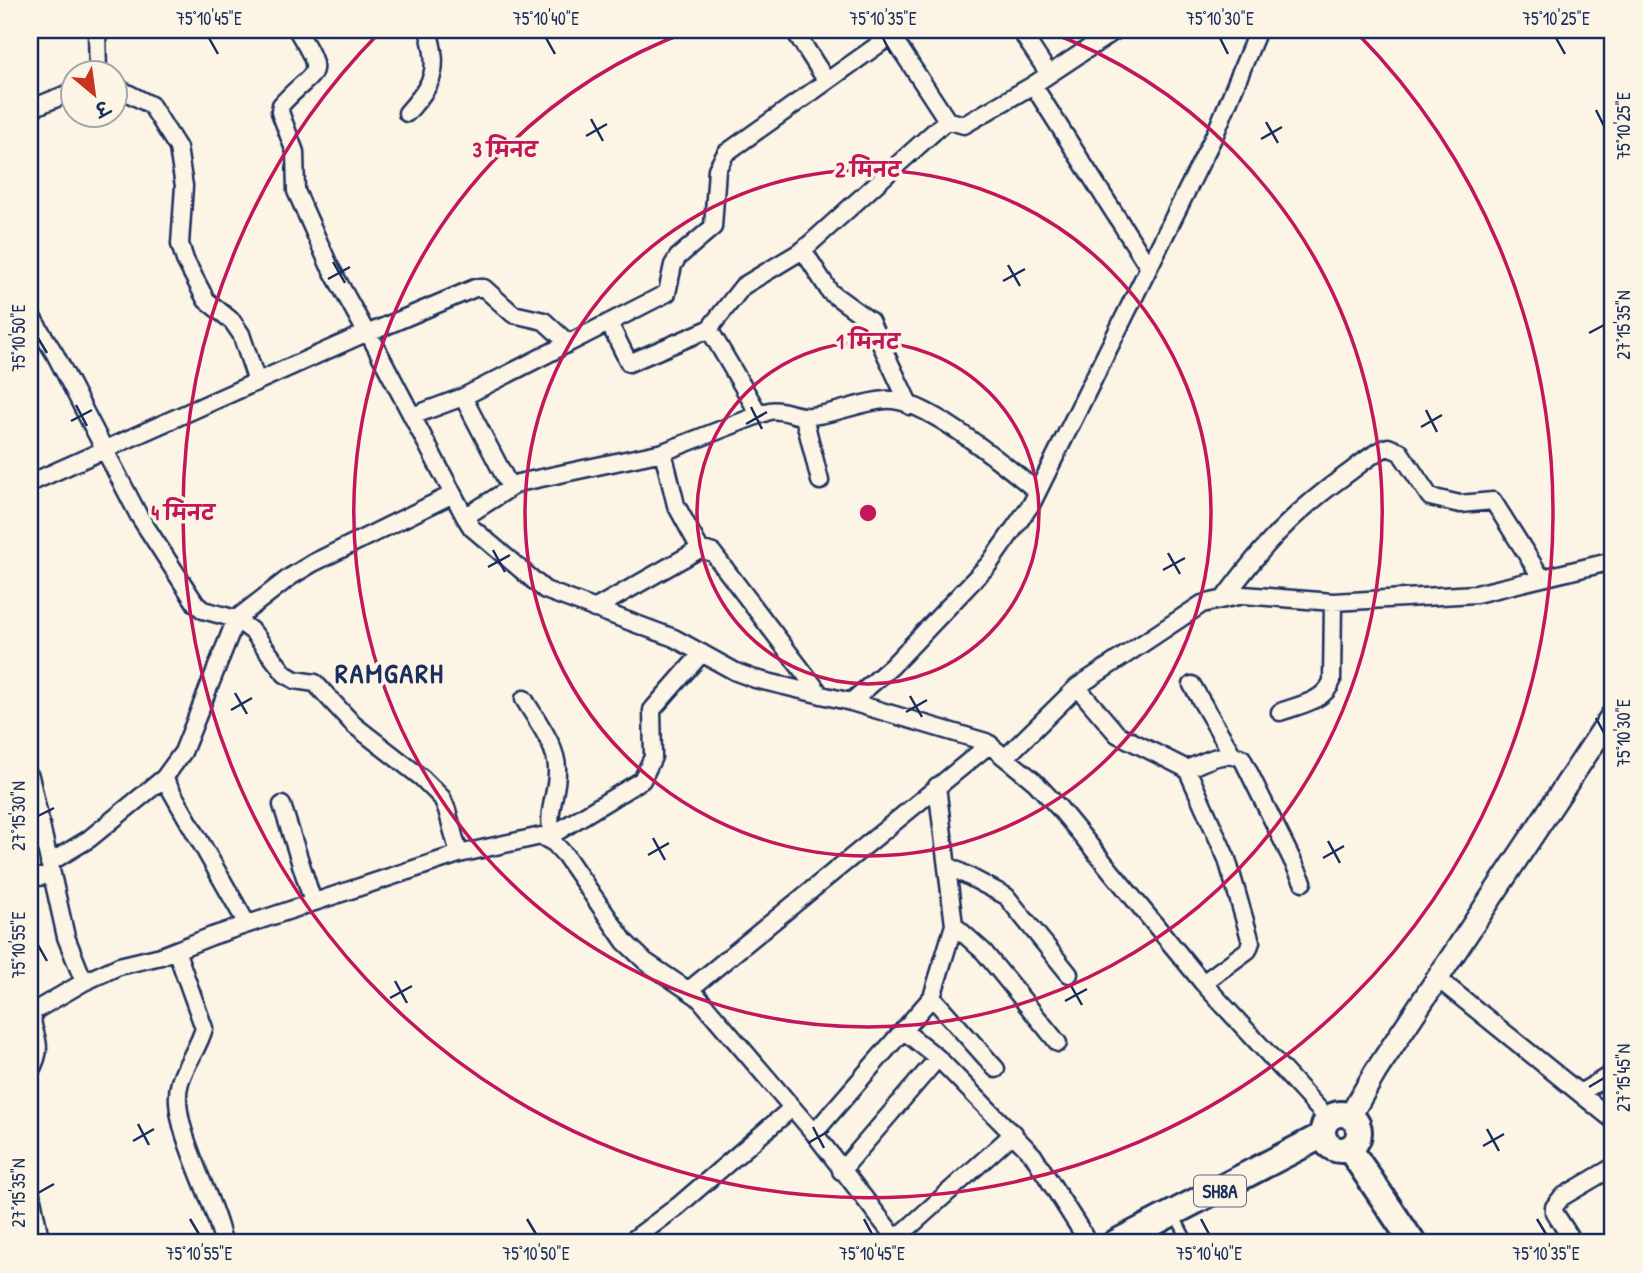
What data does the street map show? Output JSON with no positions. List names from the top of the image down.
{
  "streets": {
    "main road": ["SH8A"]
  },
  "districts": ["RAMGARH"],
  "north": "bottom right",
  "coordinates": [
    "75°10'45\"E",
    "75°10'40\"E",
    "75°10'35\"E",
    "75°10'30\"E",
    "75°10'25\"E",
    "27°15'35\"N",
    "75°10'50\"E",
    "27°15'30\"N",
    "75°10'55\"E",
    "27°15'45\"N"
  ],
  "rings": [
    "3 मिनट",
    "2 मिनट",
    "1 मिनट",
    "4 मिनट"
  ]
}
